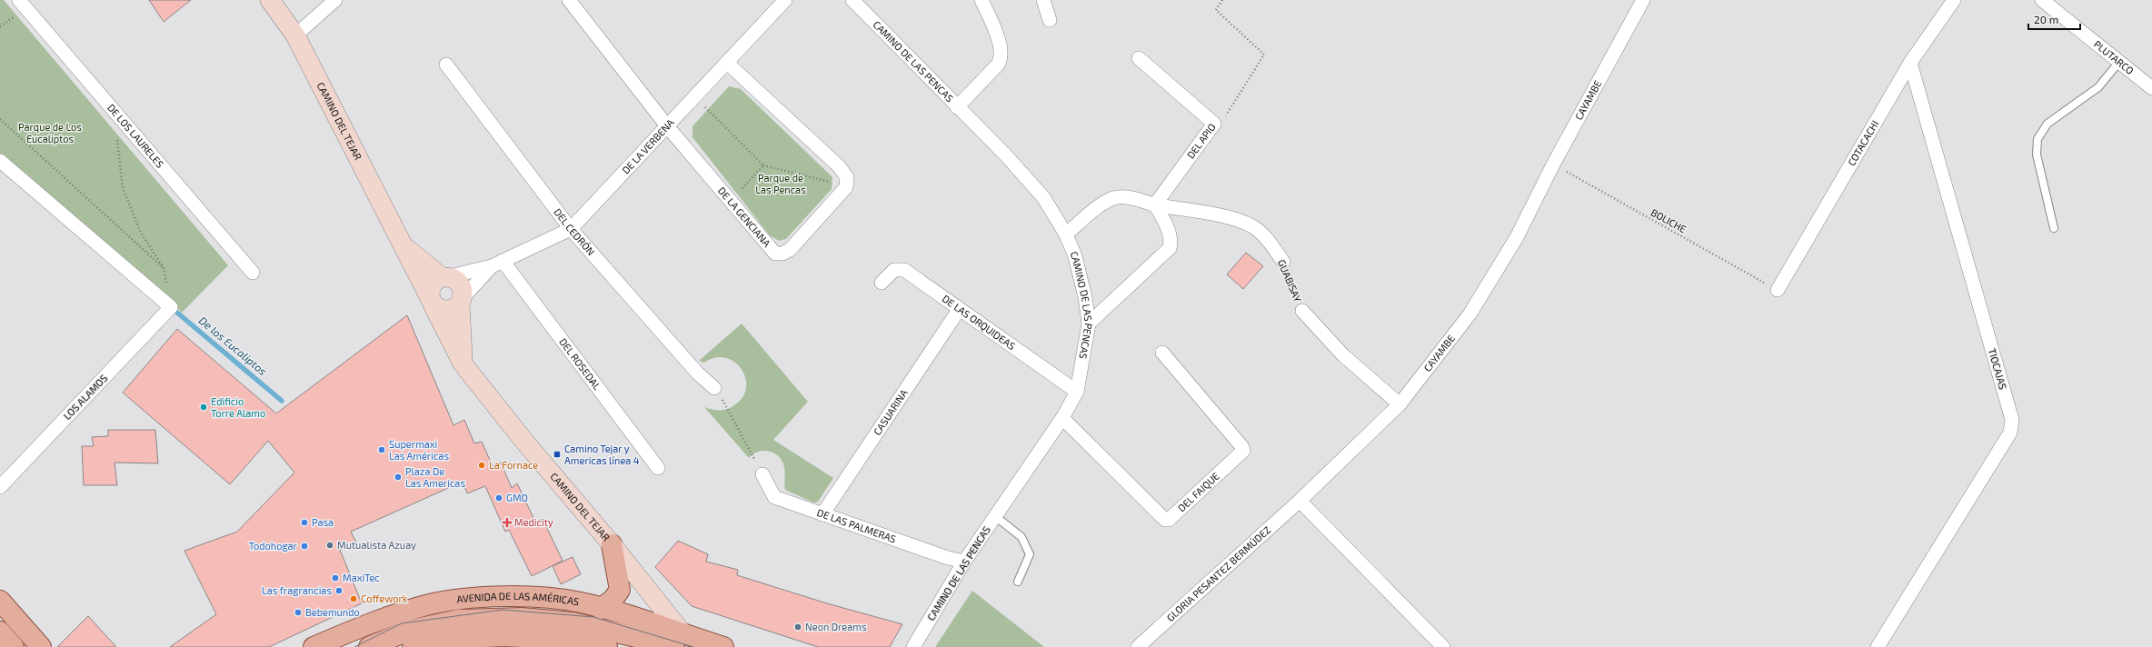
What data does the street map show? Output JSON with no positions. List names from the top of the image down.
{
  "streets": {
    "main road": ["AVENIDA DE LAS AMÉRICAS"],
    "street": [
      "PLUTARCO",
      "CAMINO DE LAS PENCAS",
      "CAYAMBE",
      "CAMINO DEL TEJAR",
      "DE LOS LAURELES",
      "DEL APIO",
      "COTACACHI",
      "DE LA VERBENA",
      "DE LA GENCIANA",
      "DEL CEDRÓN",
      "GUABISAY",
      "DE LAS ORQUIDEAS",
      "DEL ROSEDAL",
      "TIOCAJAS",
      "LOS ALAMOS",
      "CASUARINA",
      "DEL FAIQUE",
      "DE LAS PALMERAS",
      "GLORIA PESANTEZ BERMÚDEZ"
    ],
    "path": ["BOLICHE"]
  },
  "crossings": [
    ["CAMINO DE LAS PENCAS", "GUABISAY"],
    ["CAMINO DE LAS PENCAS", "DE LAS ORQUIDEAS"],
    ["CAMINO DE LAS PENCAS", "DEL FAIQUE"],
    ["CAMINO DE LAS PENCAS", "DE LAS PALMERAS"],
    ["CAYAMBE", "BOLICHE"],
    ["CAYAMBE", "GUABISAY"],
    ["CAYAMBE", "GLORIA PESANTEZ BERMÚDEZ"],
    ["CAMINO DEL TEJAR", "DE LA VERBENA"],
    ["CAMINO DEL TEJAR", "AVENIDA DE LAS AMÉRICAS"],
    ["DEL APIO", "GUABISAY"],
    ["COTACACHI", "BOLICHE"],
    ["COTACACHI", "TIOCAJAS"],
    ["DE LA VERBENA", "DE LA GENCIANA"],
    ["DE LA VERBENA", "DEL CEDRÓN"],
    ["DE LA VERBENA", "DEL ROSEDAL"],
    ["DE LAS ORQUIDEAS", "CASUARINA"],
    ["CASUARINA", "DE LAS PALMERAS"]
  ],
  "water": ["De los Eucaliptos"],
  "parks": ["Parque de Los Eucaliptos", "Parque de Las Pencas"],
  "places": {
    "other": [
      "Edificio Torre Alamo",
      "Supermaxi Las Américas",
      "La Fornace",
      "Plaza De Las Americas",
      "GMO",
      "Pasa",
      "Mutualista Azuay",
      "Todohogar",
      "MaxiTec",
      "Las fragrancias",
      "Coffework",
      "Bebemundo",
      "Neon Dreams"
    ],
    "transit": ["Camino Tejar y Americas línea 4"],
    "health": ["Medicity"]
  },
  "scale_bar": "20 m"
}
